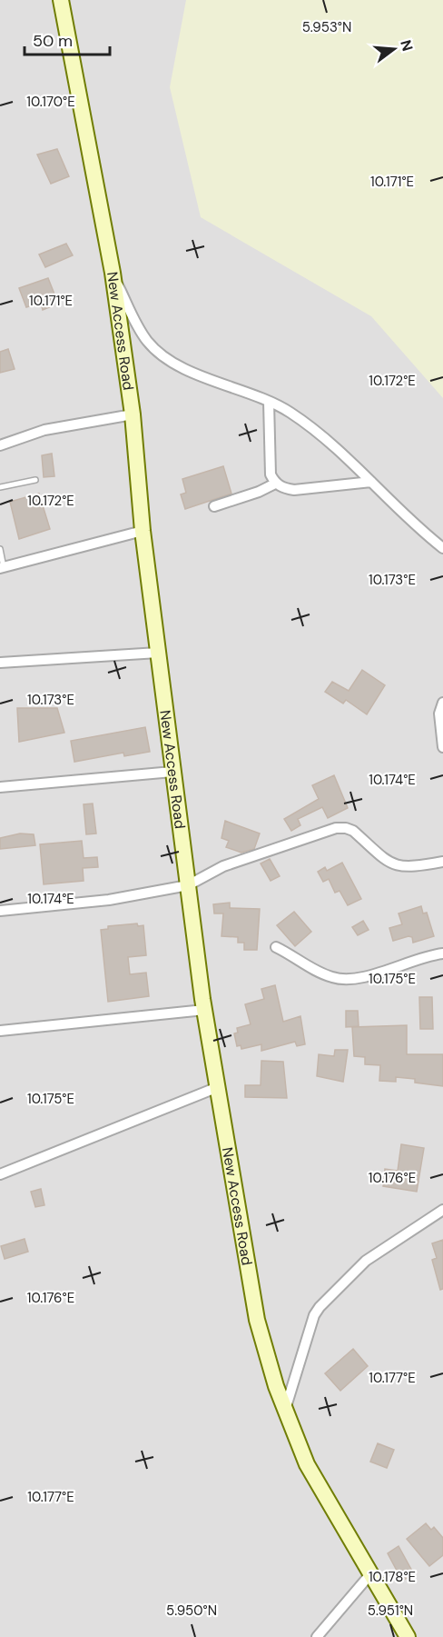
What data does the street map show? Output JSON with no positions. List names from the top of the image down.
{
  "streets": {
    "main road": ["New Access Road"]
  },
  "scale_bar": "50 m",
  "north": "right",
  "coordinates": [
    "5.953°N",
    "10.170°E",
    "10.171°E",
    "10.172°E",
    "10.173°E",
    "10.174°E",
    "10.175°E",
    "10.176°E",
    "10.177°E",
    "10.178°E",
    "5.950°N",
    "5.951°N"
  ]
}
